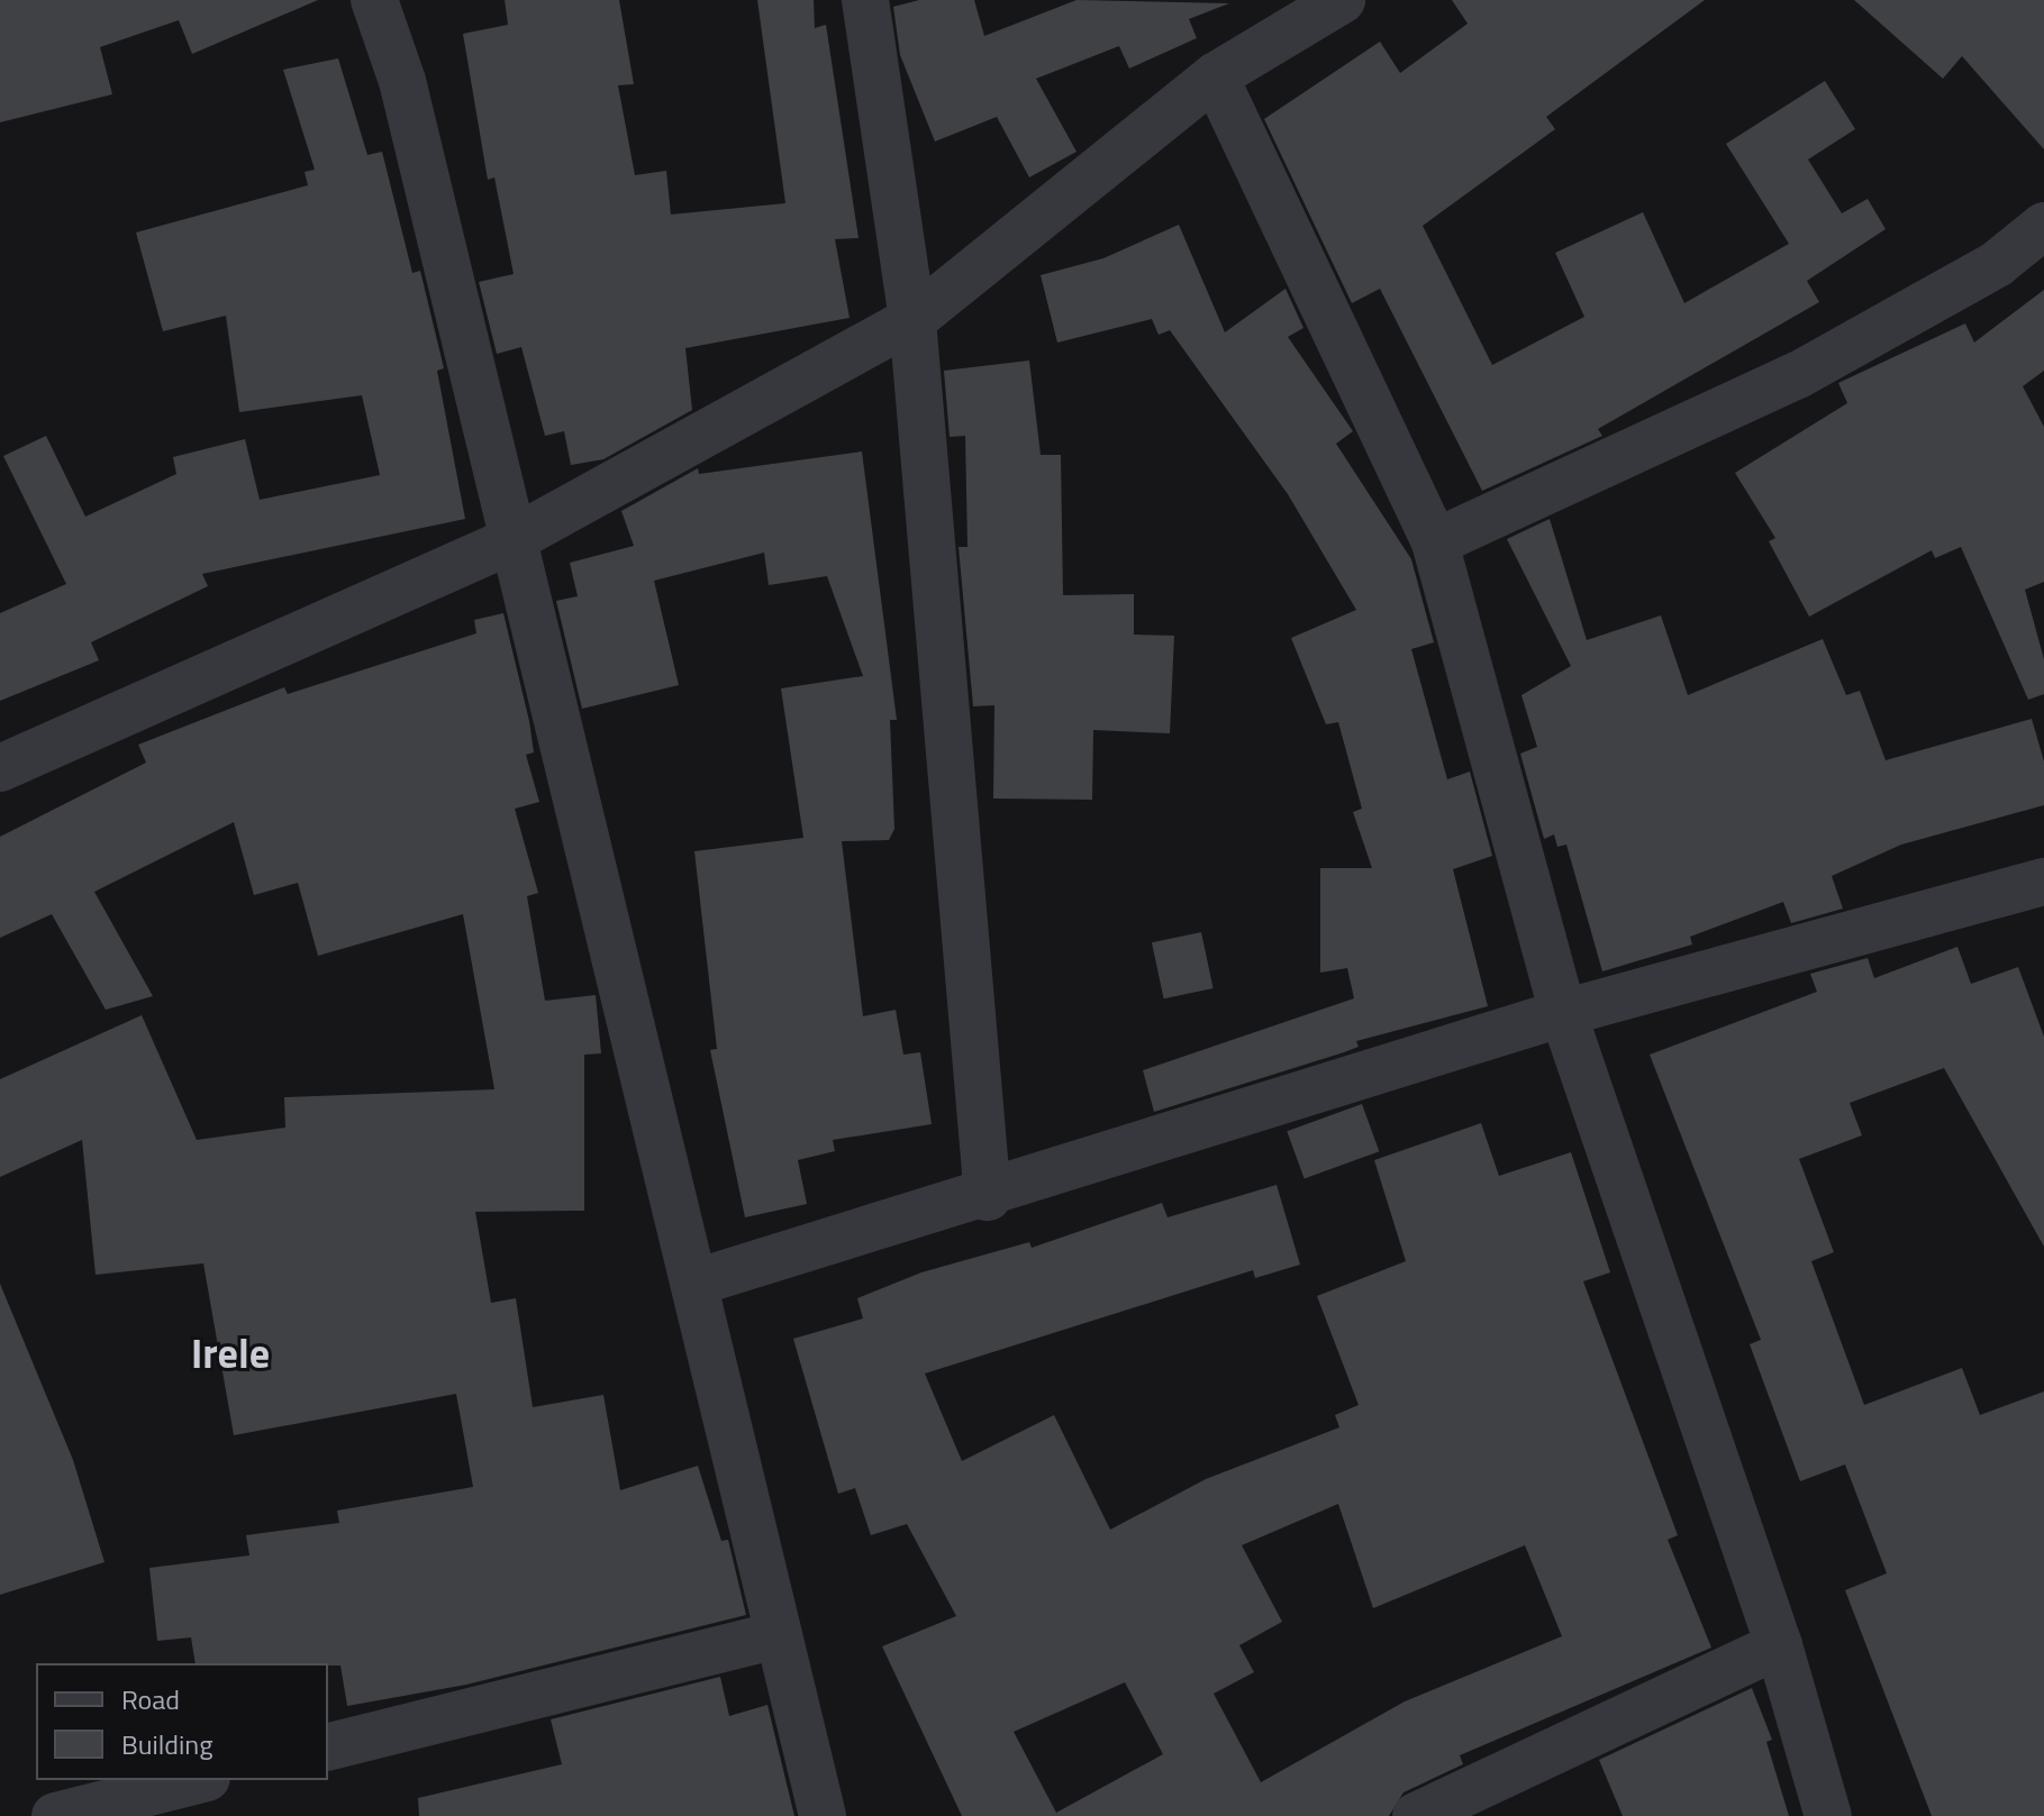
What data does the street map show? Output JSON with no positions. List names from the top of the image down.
{
  "districts": ["Irele"],
  "legend": ["Road", "Building"]
}
